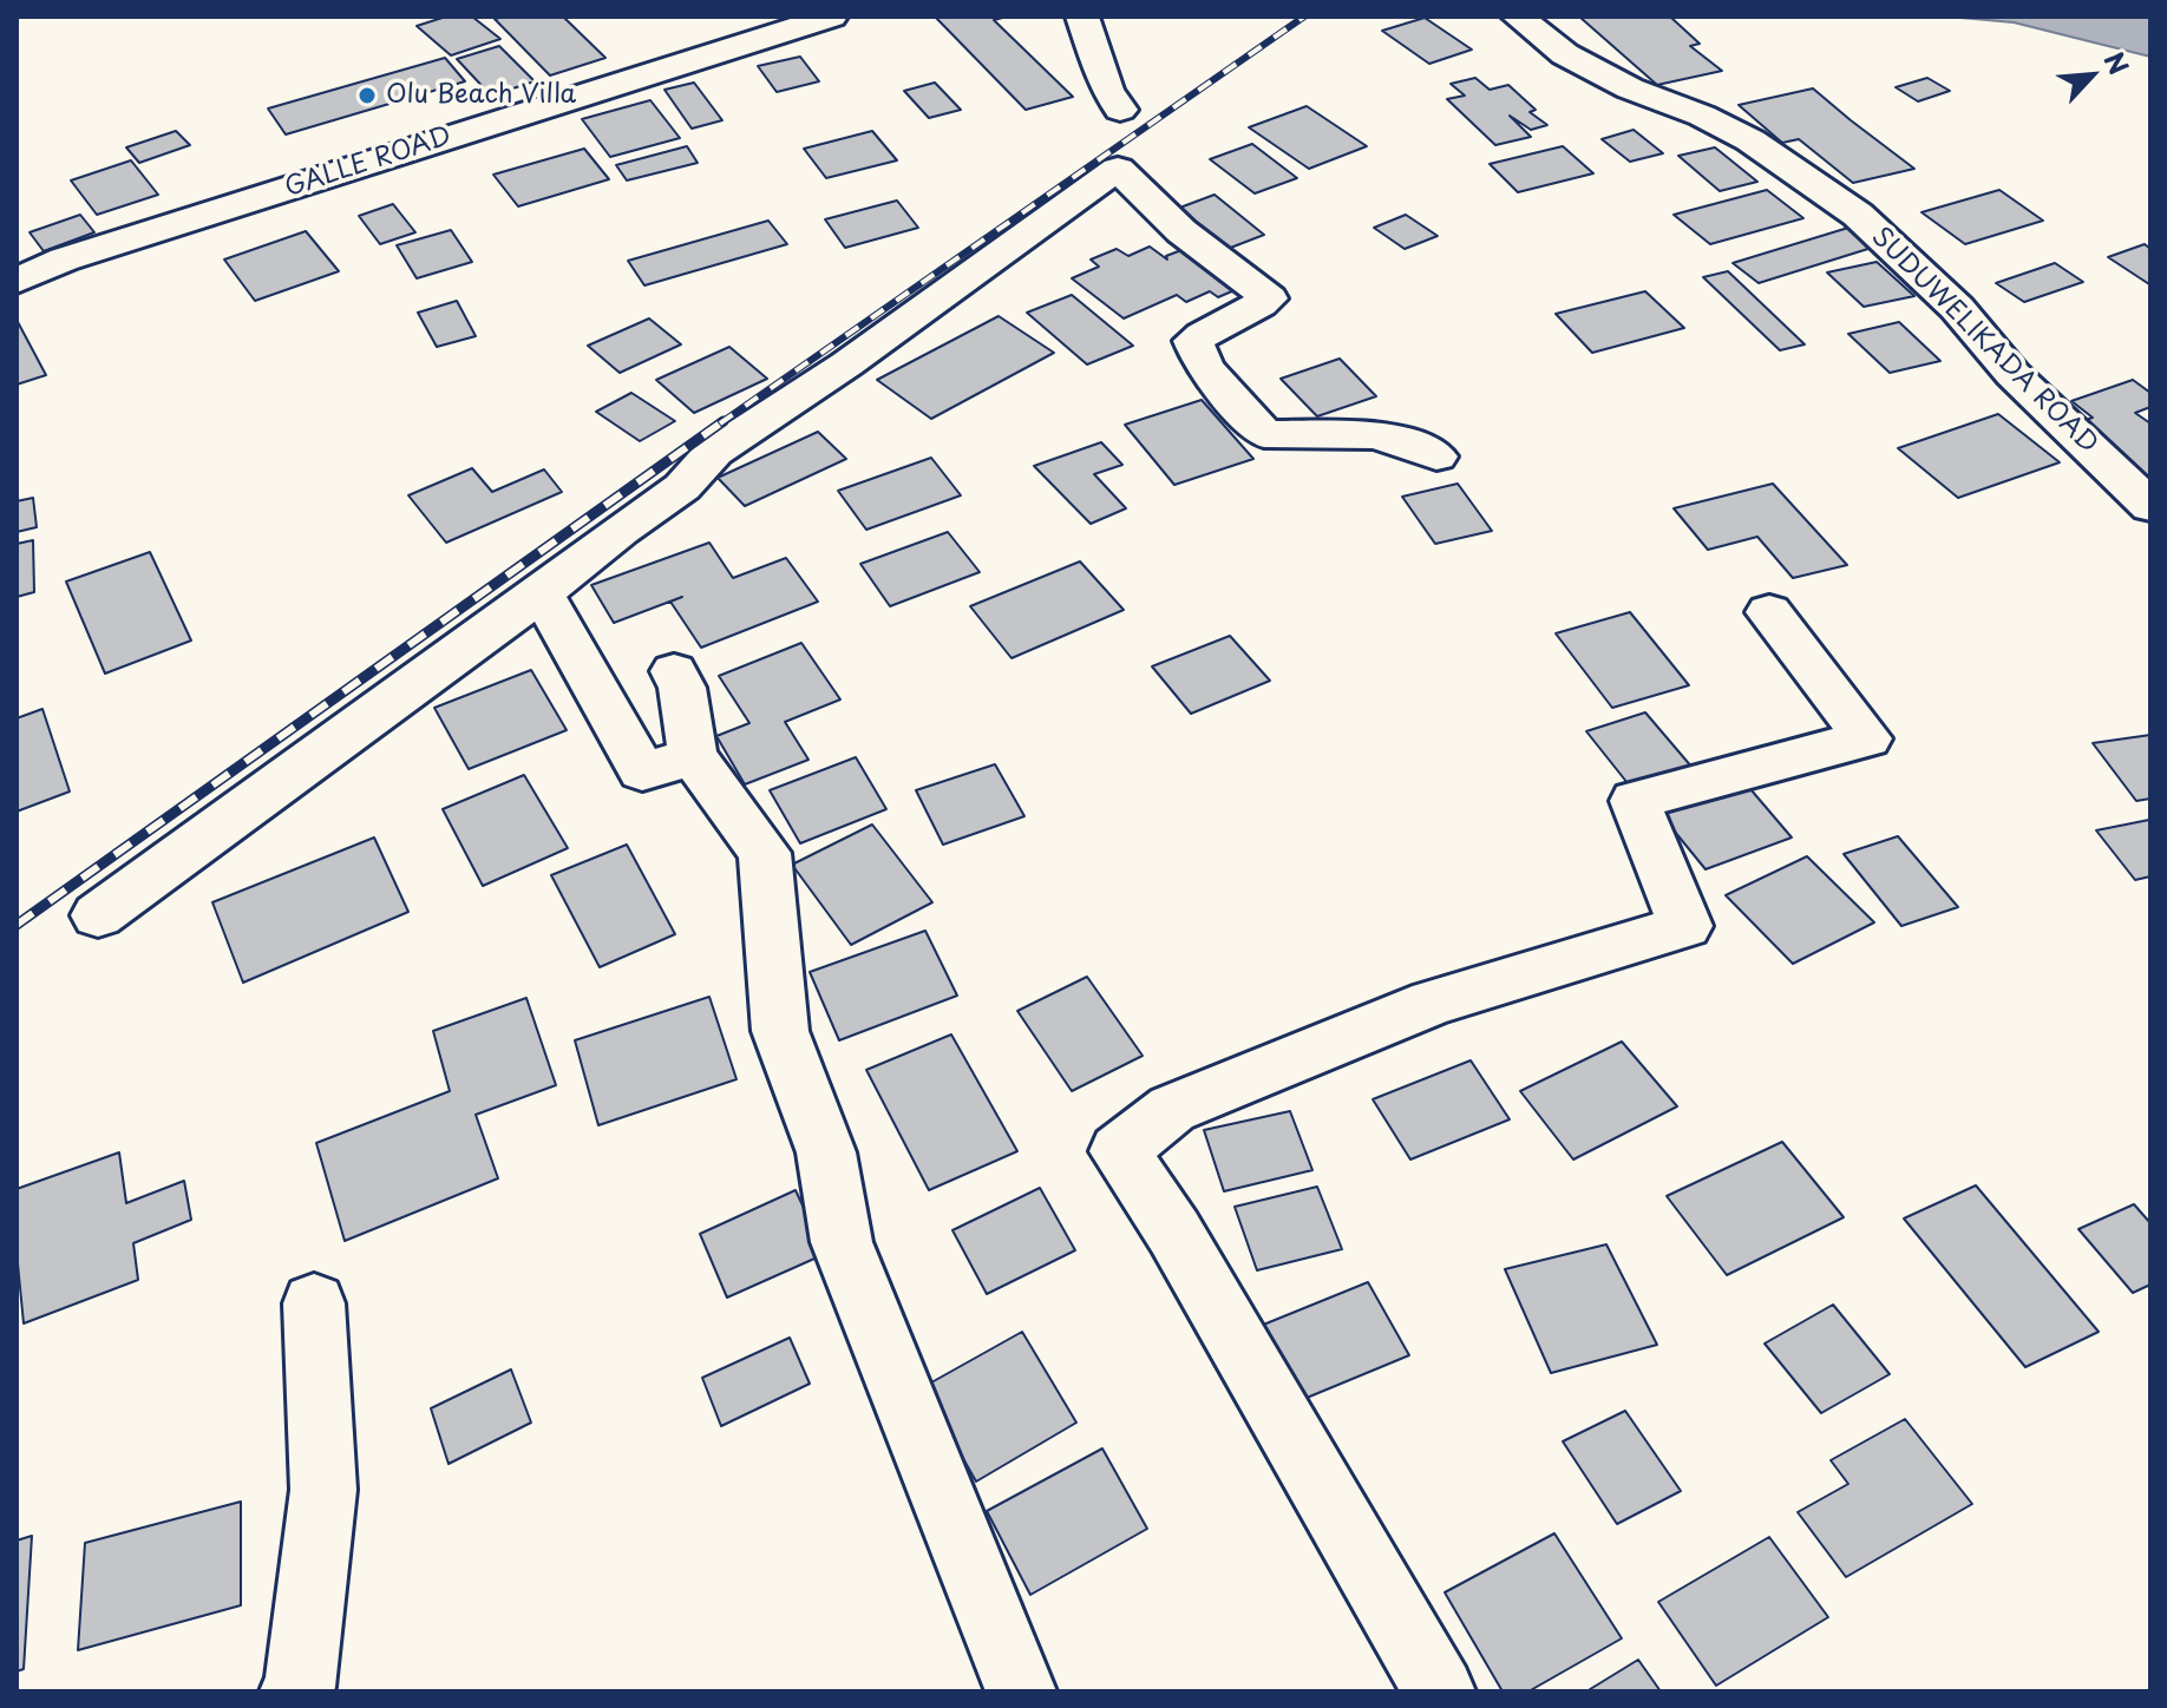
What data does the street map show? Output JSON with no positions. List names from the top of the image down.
{
  "streets": {
    "main road": ["GALLE ROAD", "SUDUWELIKADA ROAD"]
  },
  "places": ["Olu Beach Villa"],
  "north": "top right"
}
